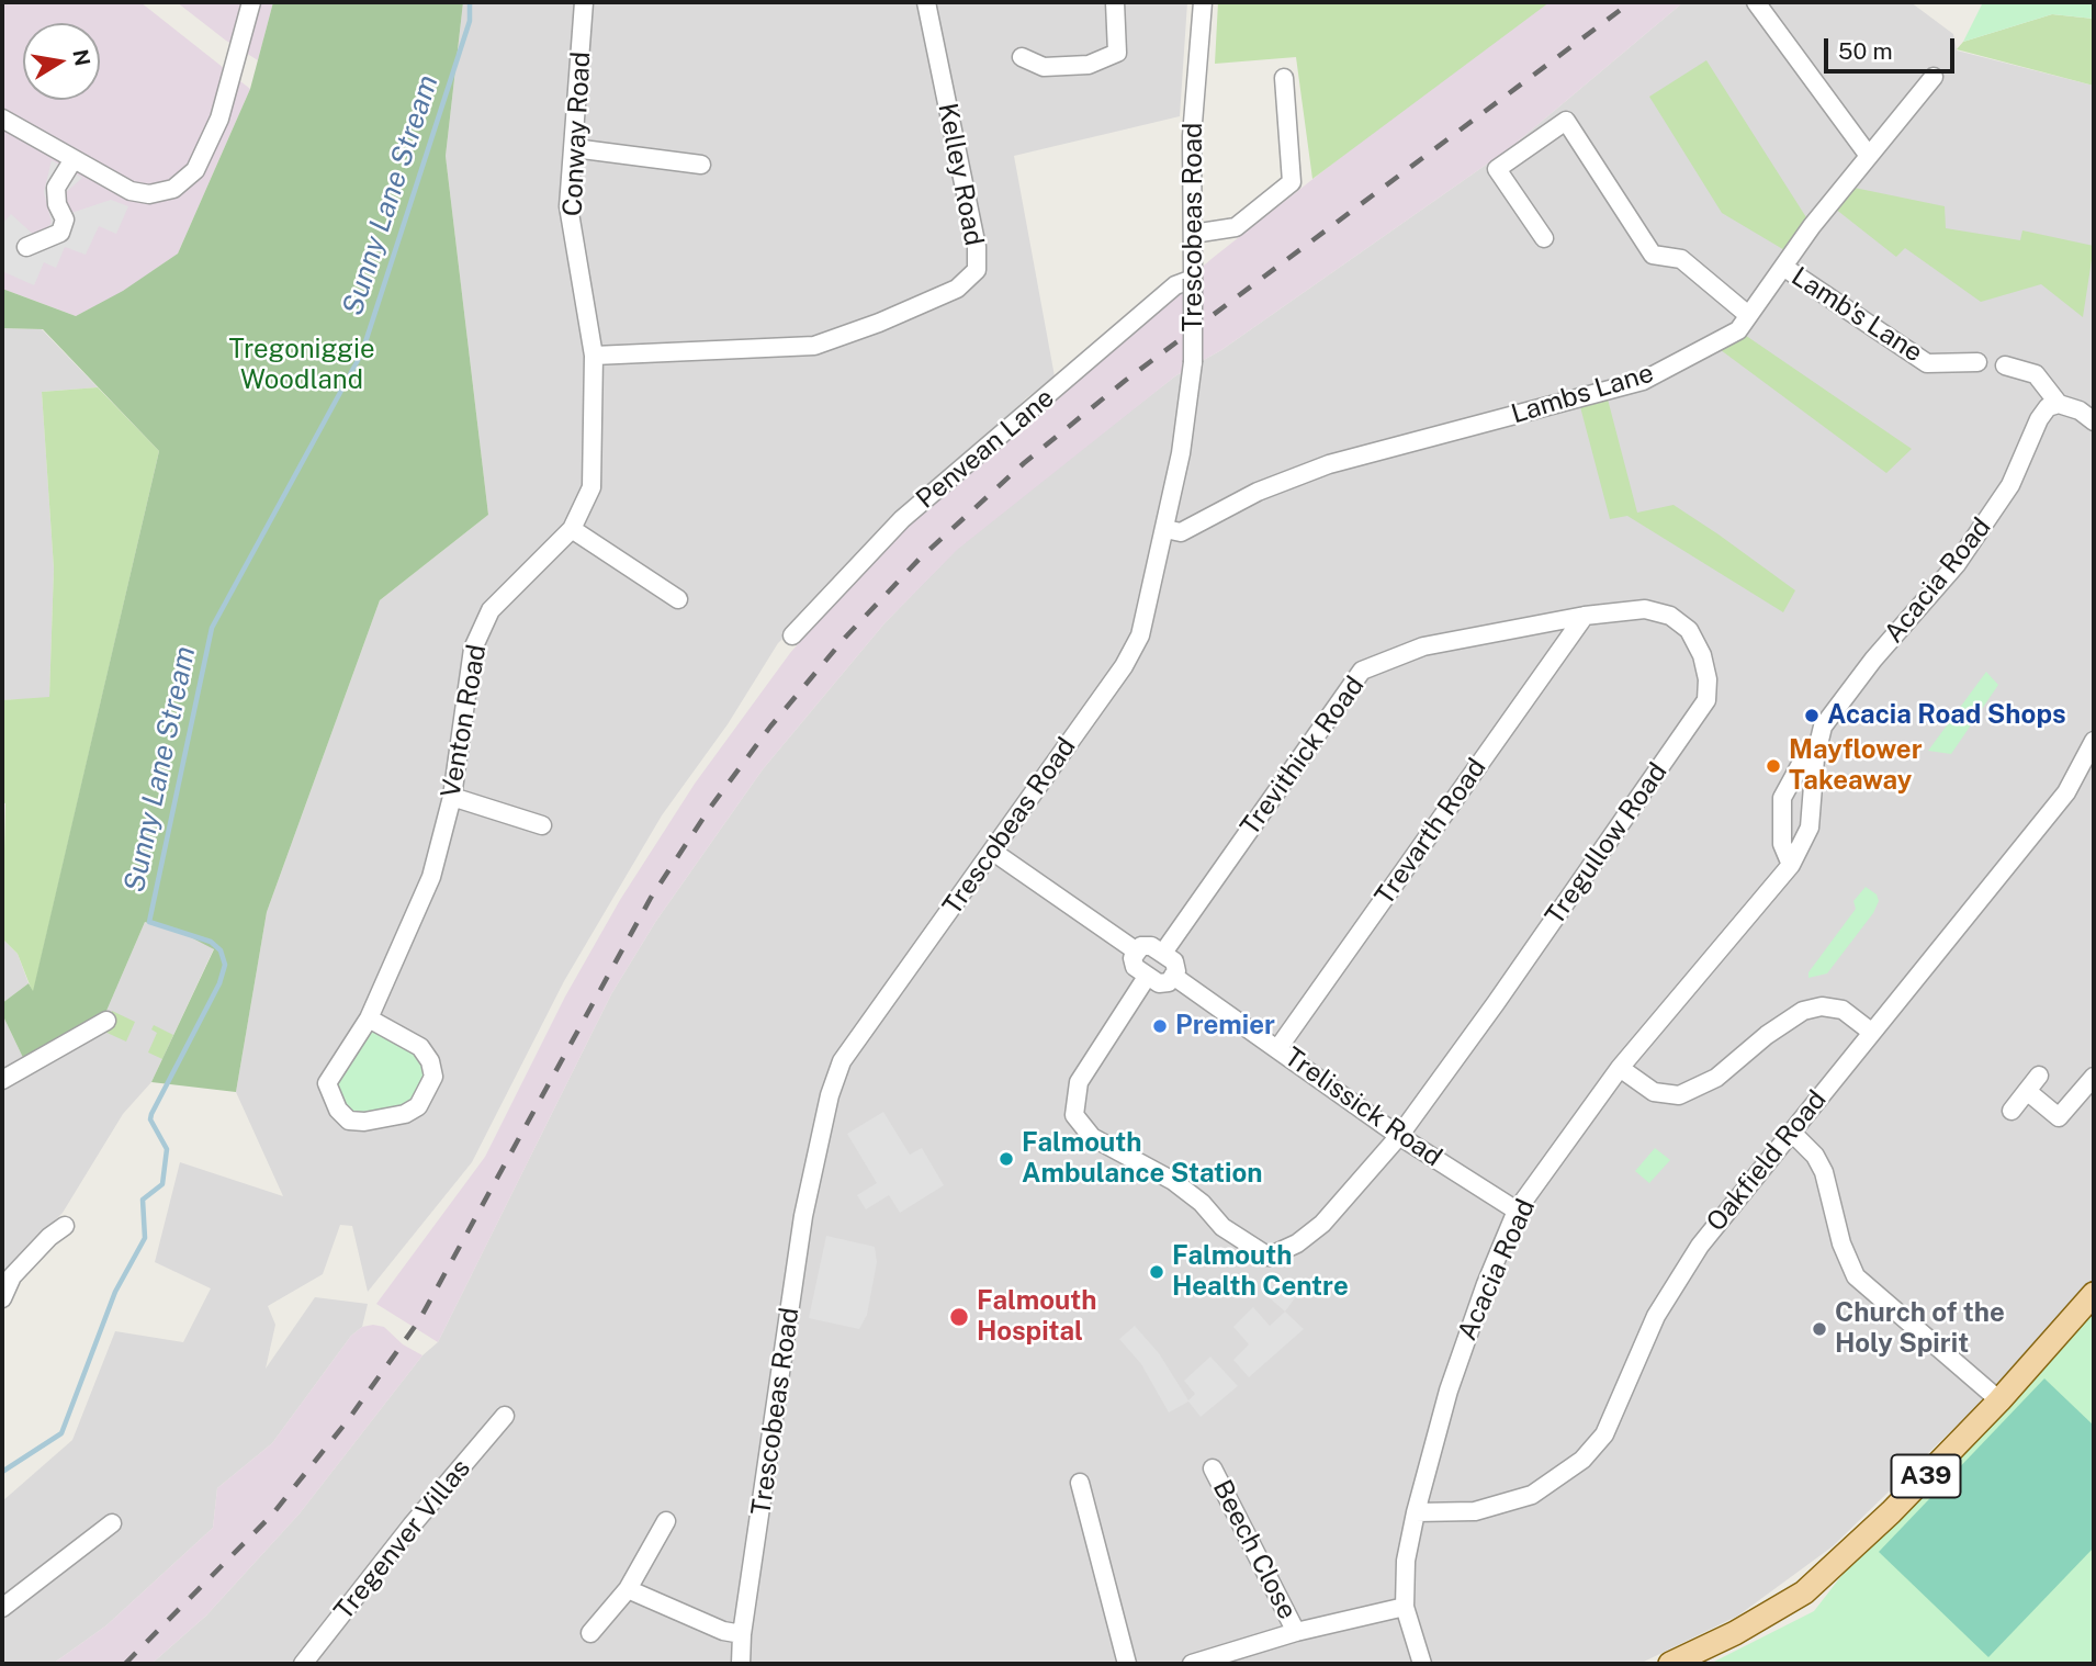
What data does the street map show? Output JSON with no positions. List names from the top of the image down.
{
  "streets": {
    "main road": ["A39"],
    "street": [
      "Conway Road",
      "Kelley Road",
      "Trescobeas Road",
      "Lamb's Lane",
      "Lambs Lane",
      "Penvean Lane",
      "Acacia Road",
      "Venton Road",
      "Trevithick Road",
      "Trevarth Road",
      "Tregullow Road",
      "Trelissick Road",
      "Oakfield Road",
      "Tregenver Villas",
      "Beech Close"
    ]
  },
  "crossings": [
    ["Conway Road", "Kelley Road"],
    ["Conway Road", "Venton Road"],
    ["Kelley Road", "Venton Road"],
    ["Trescobeas Road", "Lambs Lane"],
    ["Trescobeas Road", "Penvean Lane"],
    ["Lamb's Lane", "Lambs Lane"],
    ["Acacia Road", "Trelissick Road"],
    ["Acacia Road", "Oakfield Road"],
    ["Trevithick Road", "Trevarth Road"],
    ["Trevithick Road", "Tregullow Road"],
    ["Trevithick Road", "Trelissick Road"],
    ["Trevarth Road", "Tregullow Road"],
    ["Trevarth Road", "Trelissick Road"],
    ["Tregullow Road", "Trelissick Road"]
  ],
  "water": ["Sunny Lane Stream"],
  "parks": ["Tregoniggie Woodland"],
  "places": [
    "Acacia Road Shops",
    "Mayflower Takeaway",
    "Premier",
    "Falmouth Ambulance Station",
    "Falmouth Health Centre",
    "Falmouth Hospital",
    "Church of the Holy Spirit"
  ],
  "scale_bar": "50 m",
  "north": "right"
}
